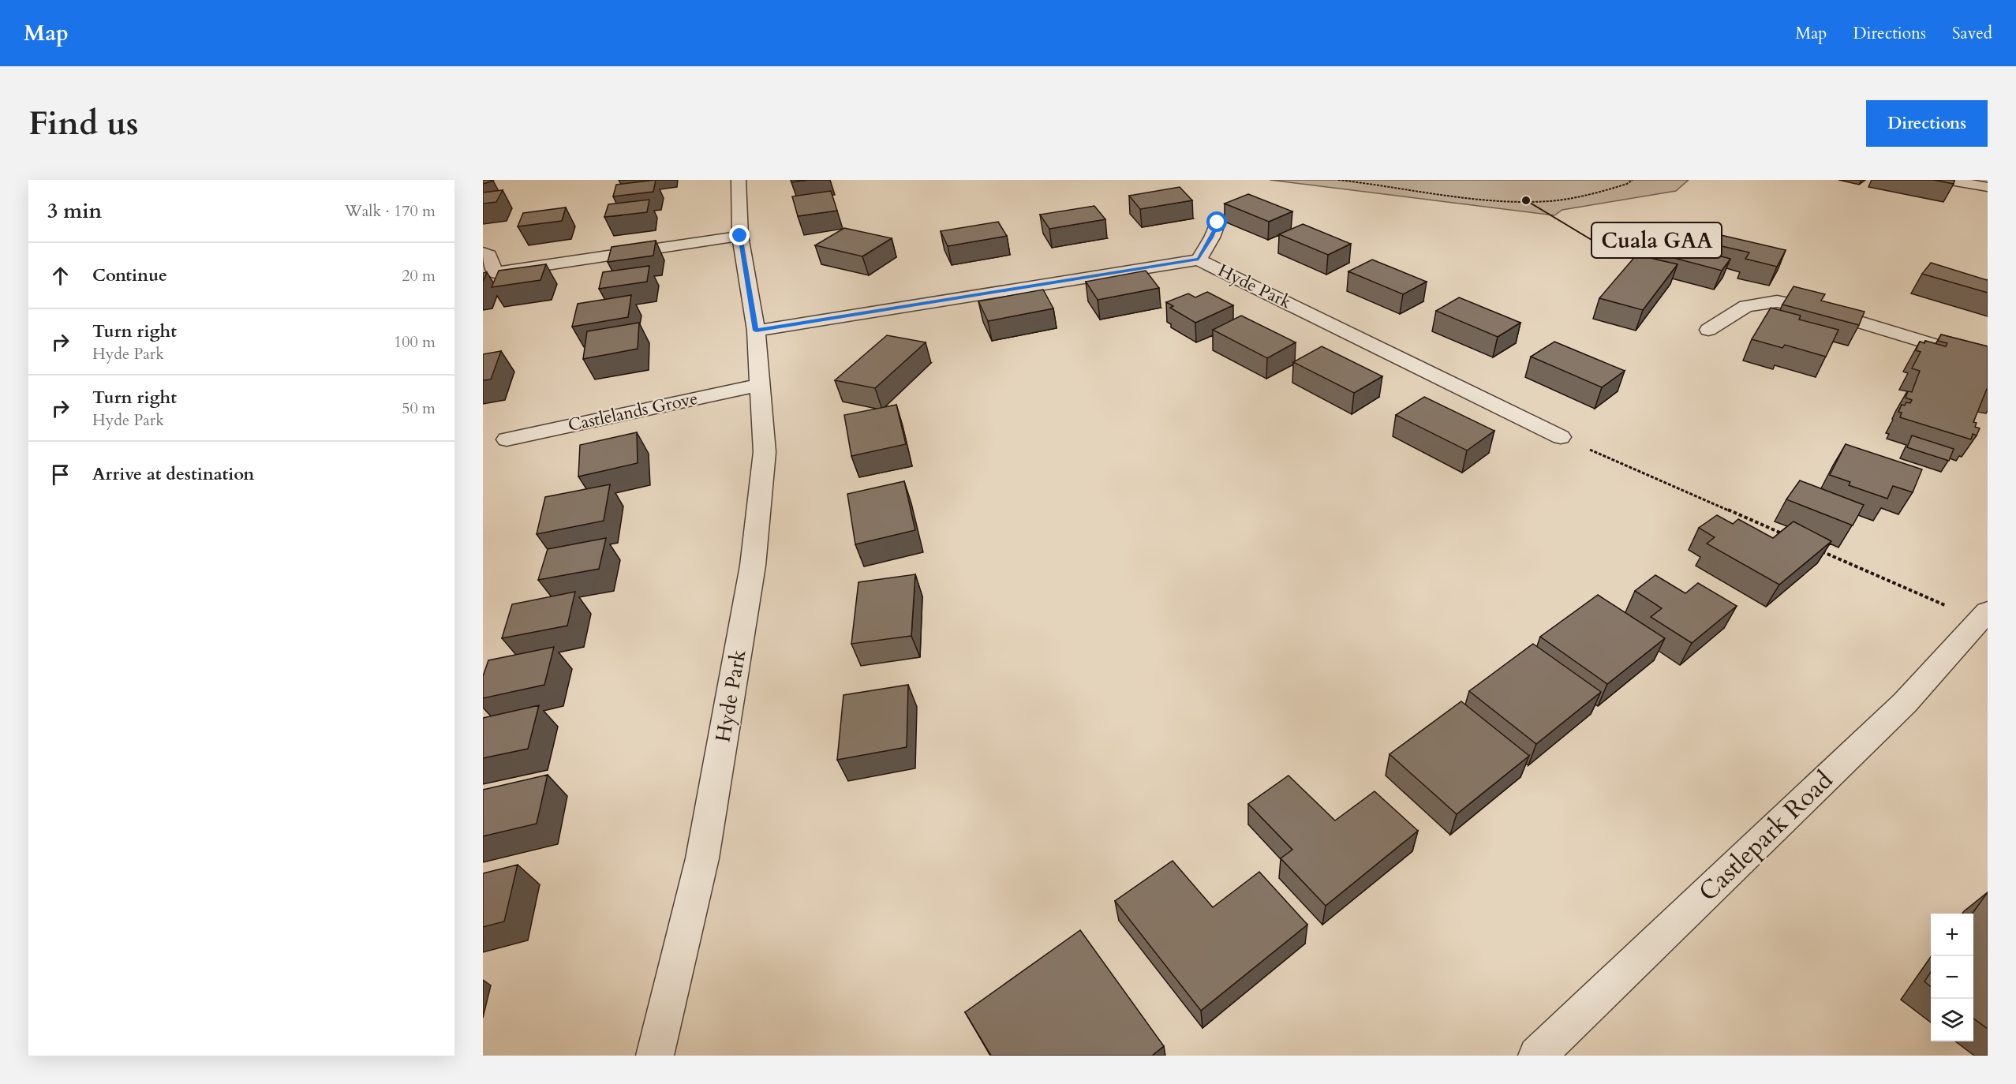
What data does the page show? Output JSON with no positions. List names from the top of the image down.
{
  "streets": {
    "street": ["Hyde Park", "Castlelands Grove", "Castlepark Road"]
  },
  "crossings": [
    ["Hyde Park", "Castlelands Grove"]
  ],
  "places": ["Cuala GAA"],
  "page": {
    "header": "Map",
    "nav": ["Map", "Directions", "Saved"],
    "buttons": "Directions",
    "title": "Find us",
    "heading": ["3 min", "Walk · 170 m"],
    "list": [
      ["Continue", "20 m"],
      ["Turn right", "Hyde Park", "100 m"],
      ["Turn right", "Hyde Park", "50 m"],
      "Arrive at destination"
    ],
    "map_buttons": ["+", "−"]
  }
}
